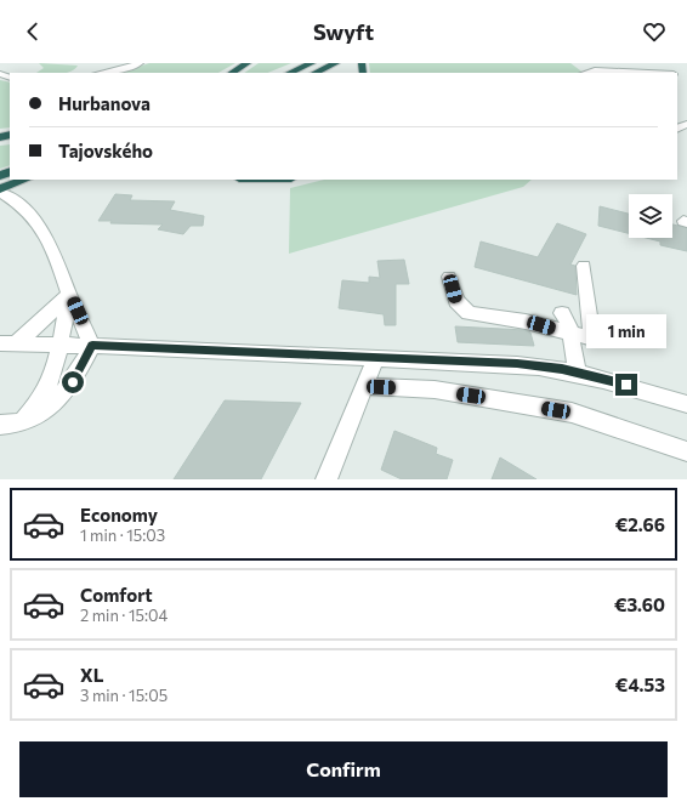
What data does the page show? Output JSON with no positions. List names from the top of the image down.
{
  "page": {
    "header": "Swyft",
    "banner": ["Hurbanova", "Tajovského"],
    "bubble": "1 min",
    "list": [
      {
        "name": "Economy",
        "note": "1 min · 15:03",
        "value": "€2.66"
      },
      {
        "name": "Comfort",
        "note": "2 min · 15:04",
        "value": "€3.60"
      },
      {
        "name": "XL",
        "note": "3 min · 15:05",
        "value": "€4.53"
      }
    ],
    "buttons": "Confirm"
  }
}
